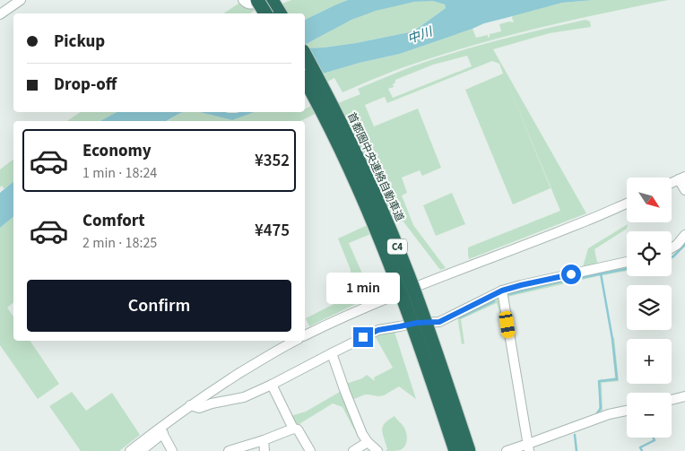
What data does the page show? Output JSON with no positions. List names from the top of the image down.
{
  "streets": {
    "highway": ["首都圏中央連絡自動車道", "C4"]
  },
  "water": ["中川"],
  "north": "bottom right",
  "page": {
    "banner": ["Pickup", "Drop-off"],
    "list": [
      {
        "name": "Economy",
        "note": "1 min · 18:24",
        "value": "¥352"
      },
      {
        "name": "Comfort",
        "note": "2 min · 18:25",
        "value": "¥475"
      }
    ],
    "map_buttons": ["+", "−"],
    "buttons": "Confirm",
    "bubble": "1 min"
  }
}
